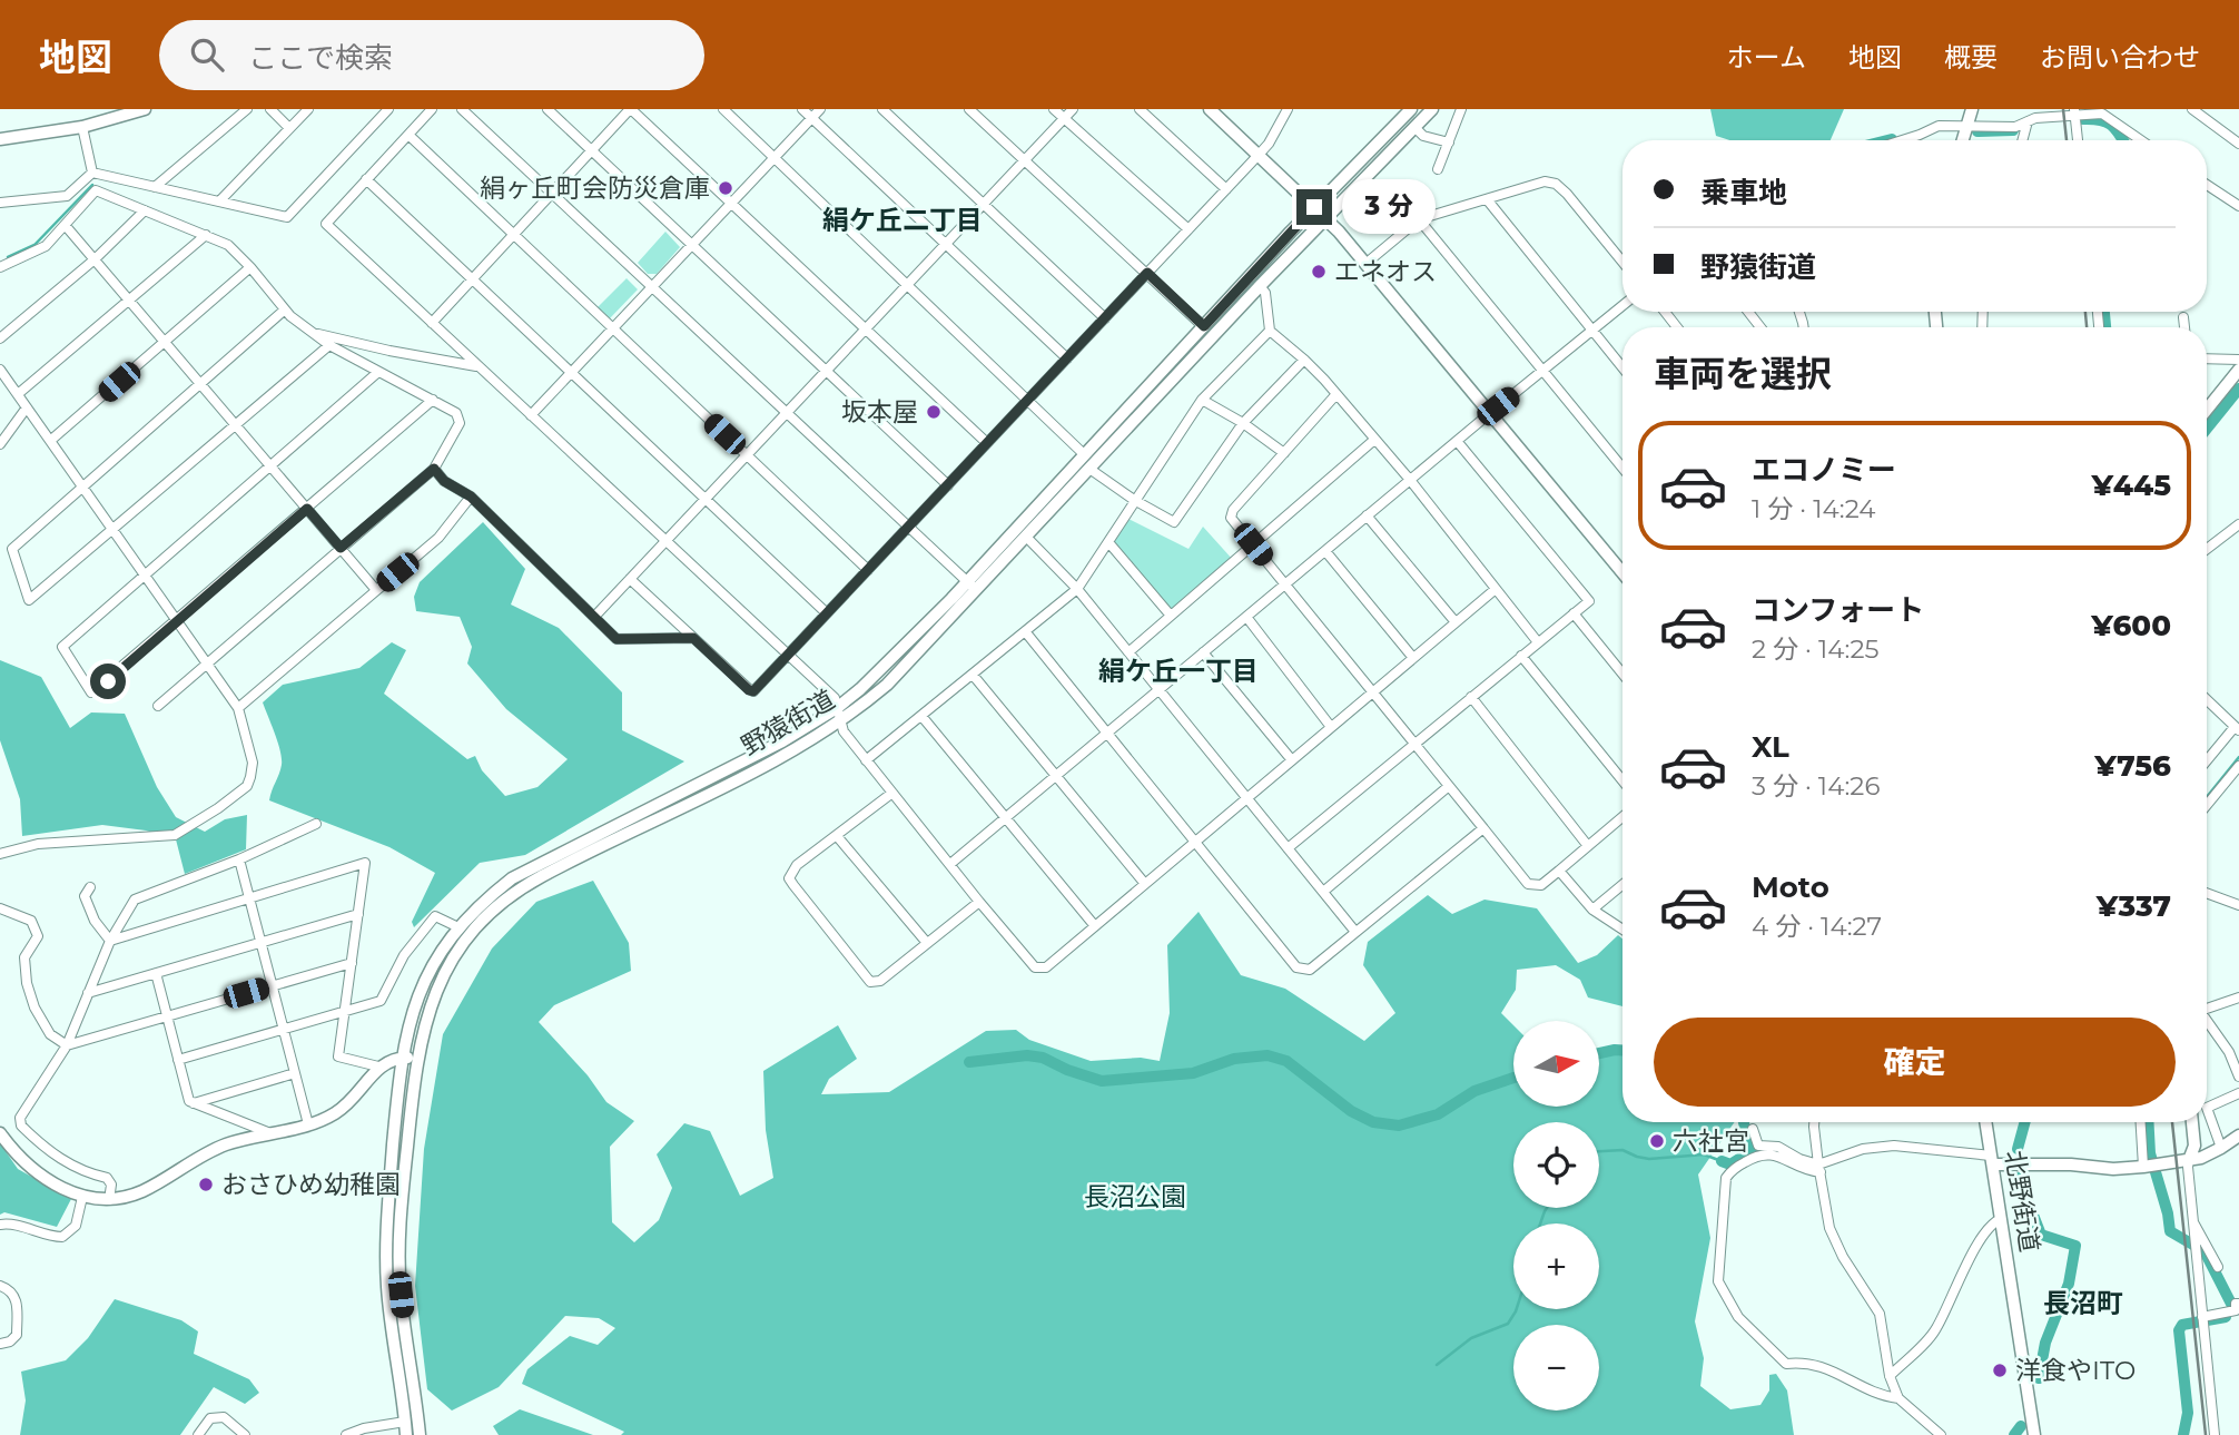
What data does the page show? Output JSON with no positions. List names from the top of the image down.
{
  "streets": {
    "main road": ["野猿街道", "北野街道"]
  },
  "districts": ["絹ケ丘二丁目", "絹ケ丘一丁目", "長沼町"],
  "parks": ["長沼公園"],
  "places": [
    "絹ヶ丘町会防災倉庫",
    "エネオス",
    "坂本屋",
    "六社宮",
    "おさひめ幼稚園",
    "洋食やITO"
  ],
  "north": "right",
  "page": {
    "header": "地図",
    "search": "ここで検索",
    "nav": [
      "ホーム",
      "地図",
      "概要",
      "お問い合わせ"
    ],
    "banner": ["乗車地", "野猿街道"],
    "bubble": "3 分",
    "heading": "車両を選択",
    "list": [
      {
        "name": "エコノミー",
        "note": "1 分 · 14:24",
        "value": "¥445"
      },
      {
        "name": "コンフォート",
        "note": "2 分 · 14:25",
        "value": "¥600"
      },
      {
        "name": "XL",
        "note": "3 分 · 14:26",
        "value": "¥756"
      },
      {
        "name": "Moto",
        "note": "4 分 · 14:27",
        "value": "¥337"
      }
    ],
    "buttons": "確定",
    "map_buttons": ["+", "−"]
  }
}
